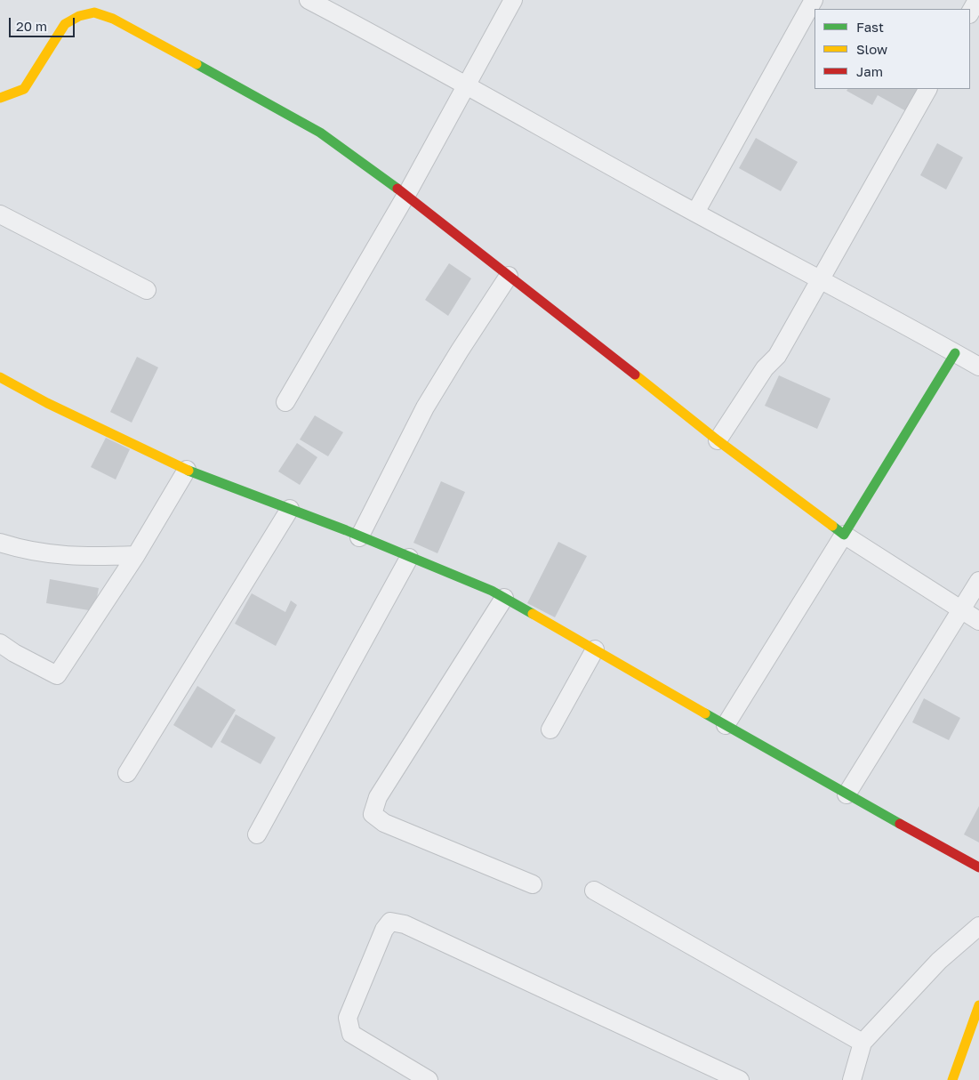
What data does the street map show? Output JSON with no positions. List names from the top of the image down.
{
  "legend": ["Fast", "Slow", "Jam"],
  "scale_bar": "20 m"
}
